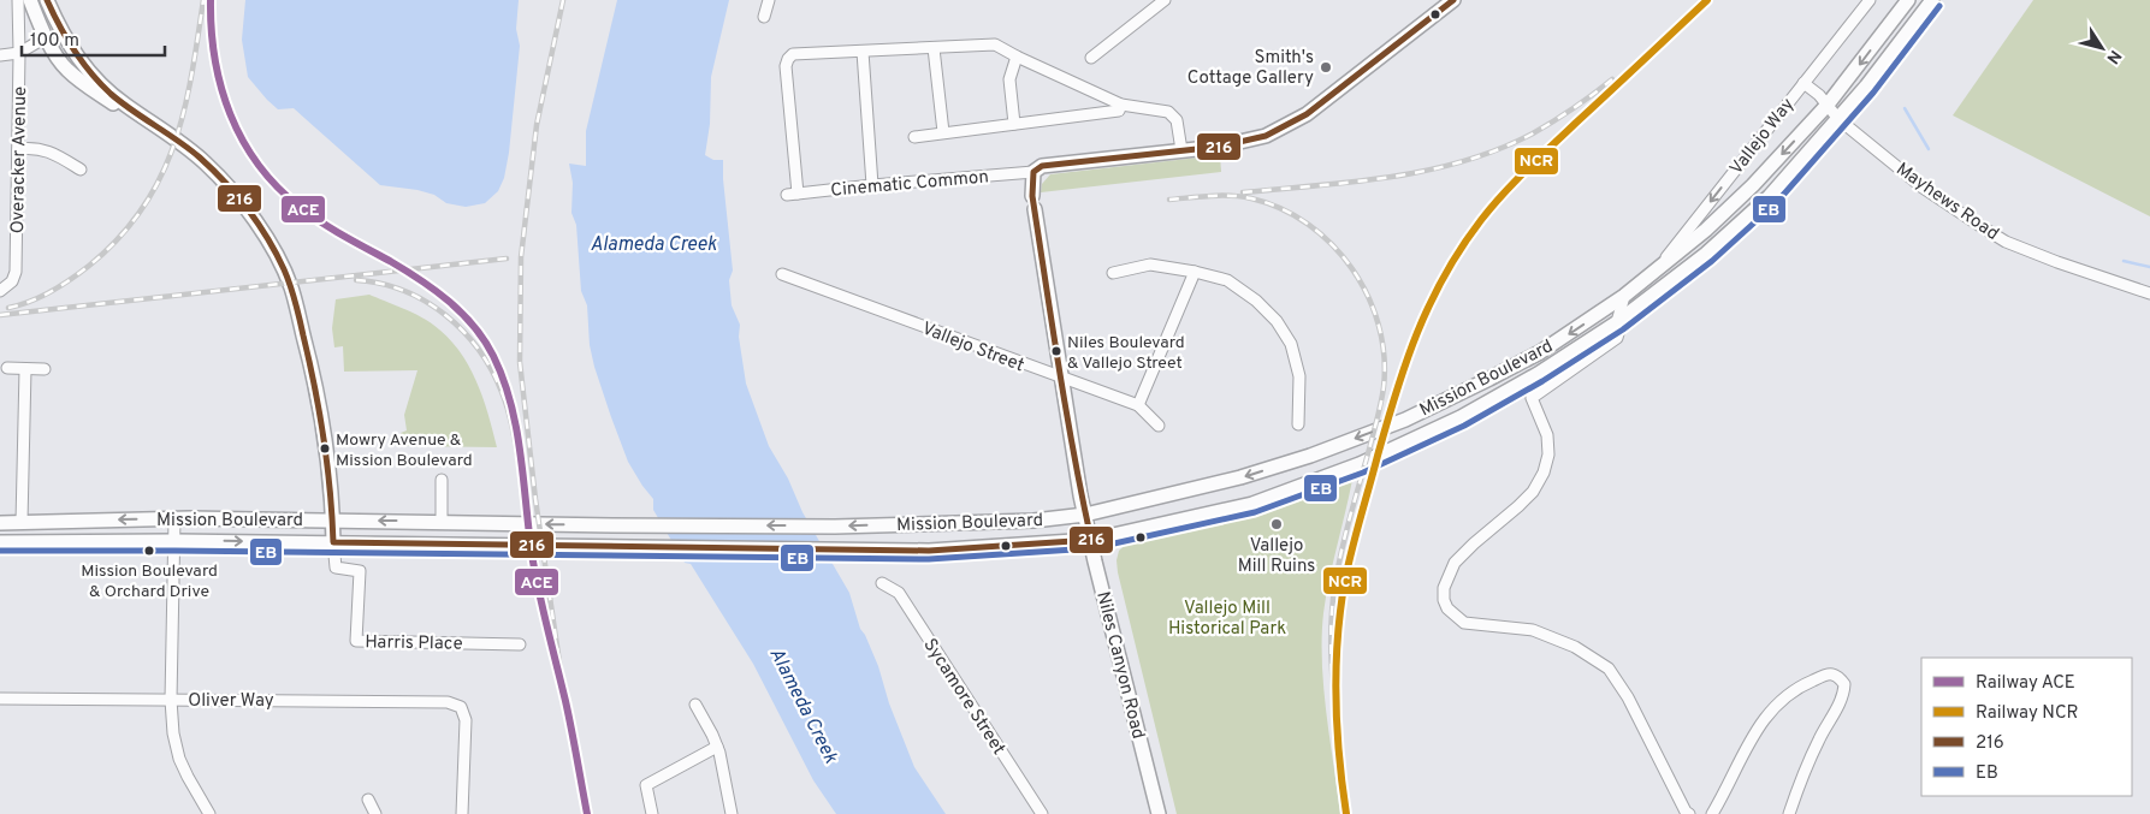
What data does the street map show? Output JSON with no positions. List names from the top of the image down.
{
  "streets": {
    "main road": ["Mission Boulevard", "Niles Canyon Road"],
    "street": [
      "Vallejo Way",
      "Overacker Avenue",
      "Cinematic Common",
      "Mayhews Road",
      "Vallejo Street",
      "Harris Place",
      "Sycamore Street",
      "Oliver Way"
    ]
  },
  "crossings": [
    ["Vallejo Way", "Mayhews Road"],
    ["Vallejo Way", "Mission Boulevard"],
    ["Cinematic Common", "Niles Canyon Road"],
    ["Mayhews Road", "Mission Boulevard"],
    ["Vallejo Street", "Niles Canyon Road"],
    ["Mission Boulevard", "Harris Place"],
    ["Mission Boulevard", "Niles Canyon Road"]
  ],
  "one_way": ["Vallejo Way"],
  "water": ["Alameda Creek"],
  "parks": ["Vallejo Mill Historical Park"],
  "places": [
    "Smith's Cottage Gallery",
    "Niles Boulevard & Vallejo Street",
    "Mowry Avenue & Mission Boulevard",
    "Vallejo Mill Ruins",
    "Mission Boulevard & Orchard Drive"
  ],
  "lines": [
    "rail line ACE",
    "rail line NCR",
    "transit line 216",
    "transit line EB"
  ],
  "legend": [
    "Railway ACE",
    "Railway NCR",
    "216",
    "EB"
  ],
  "scale_bar": "100 m",
  "north": "bottom right"
}
